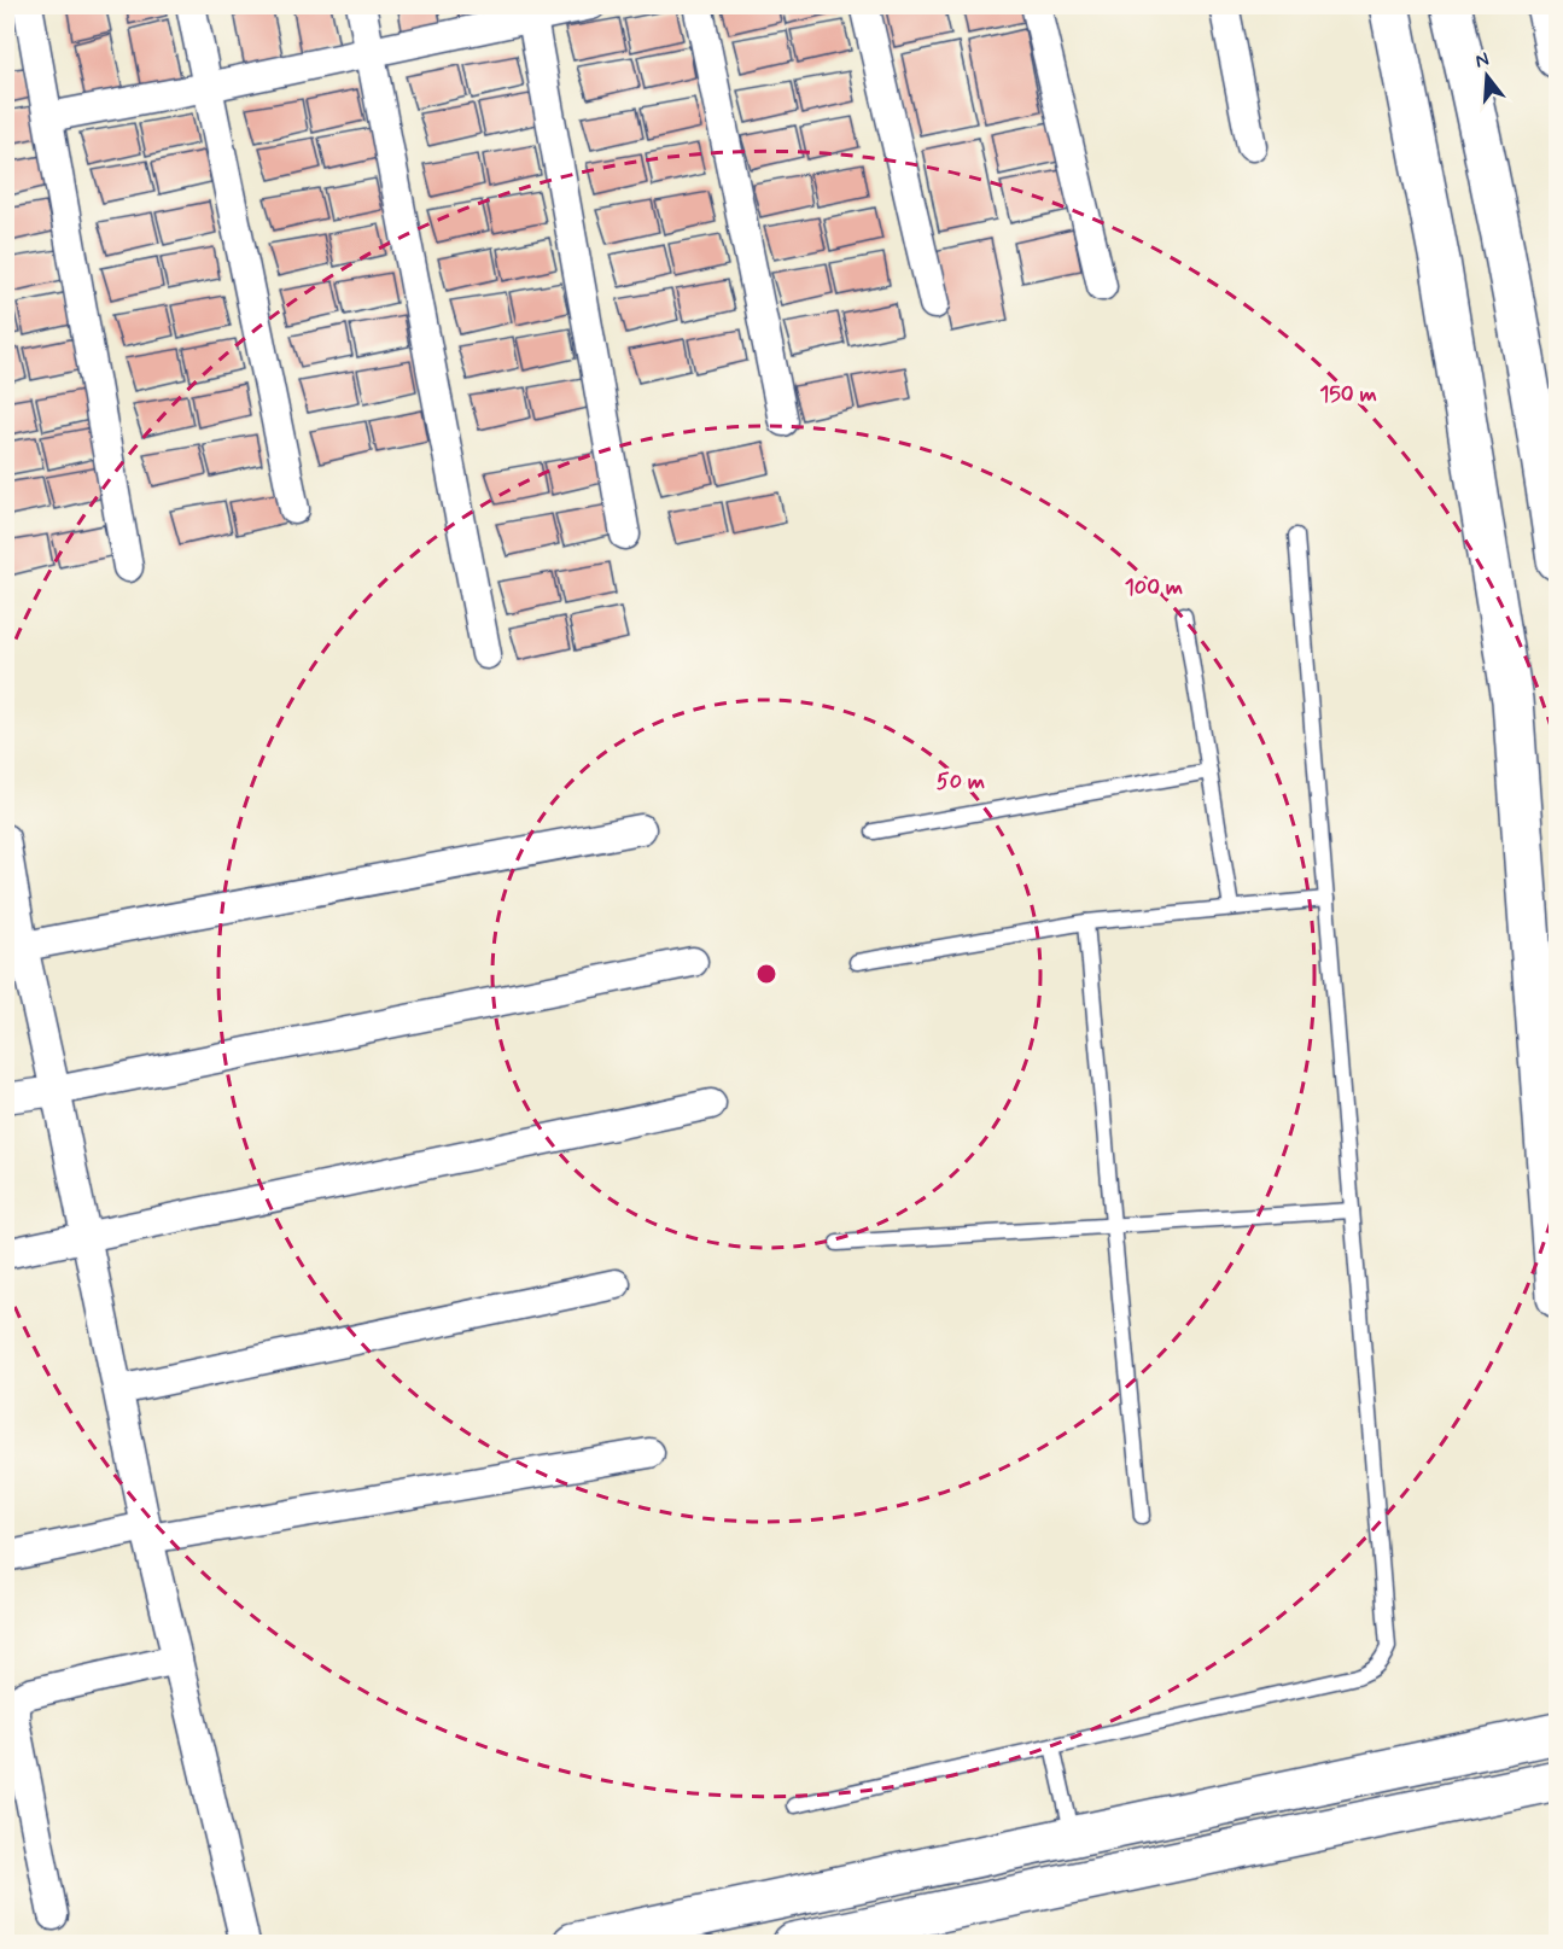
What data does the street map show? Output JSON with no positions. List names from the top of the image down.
{
  "north": "top",
  "rings": ["150 m", "100 m", "50 m"]
}
